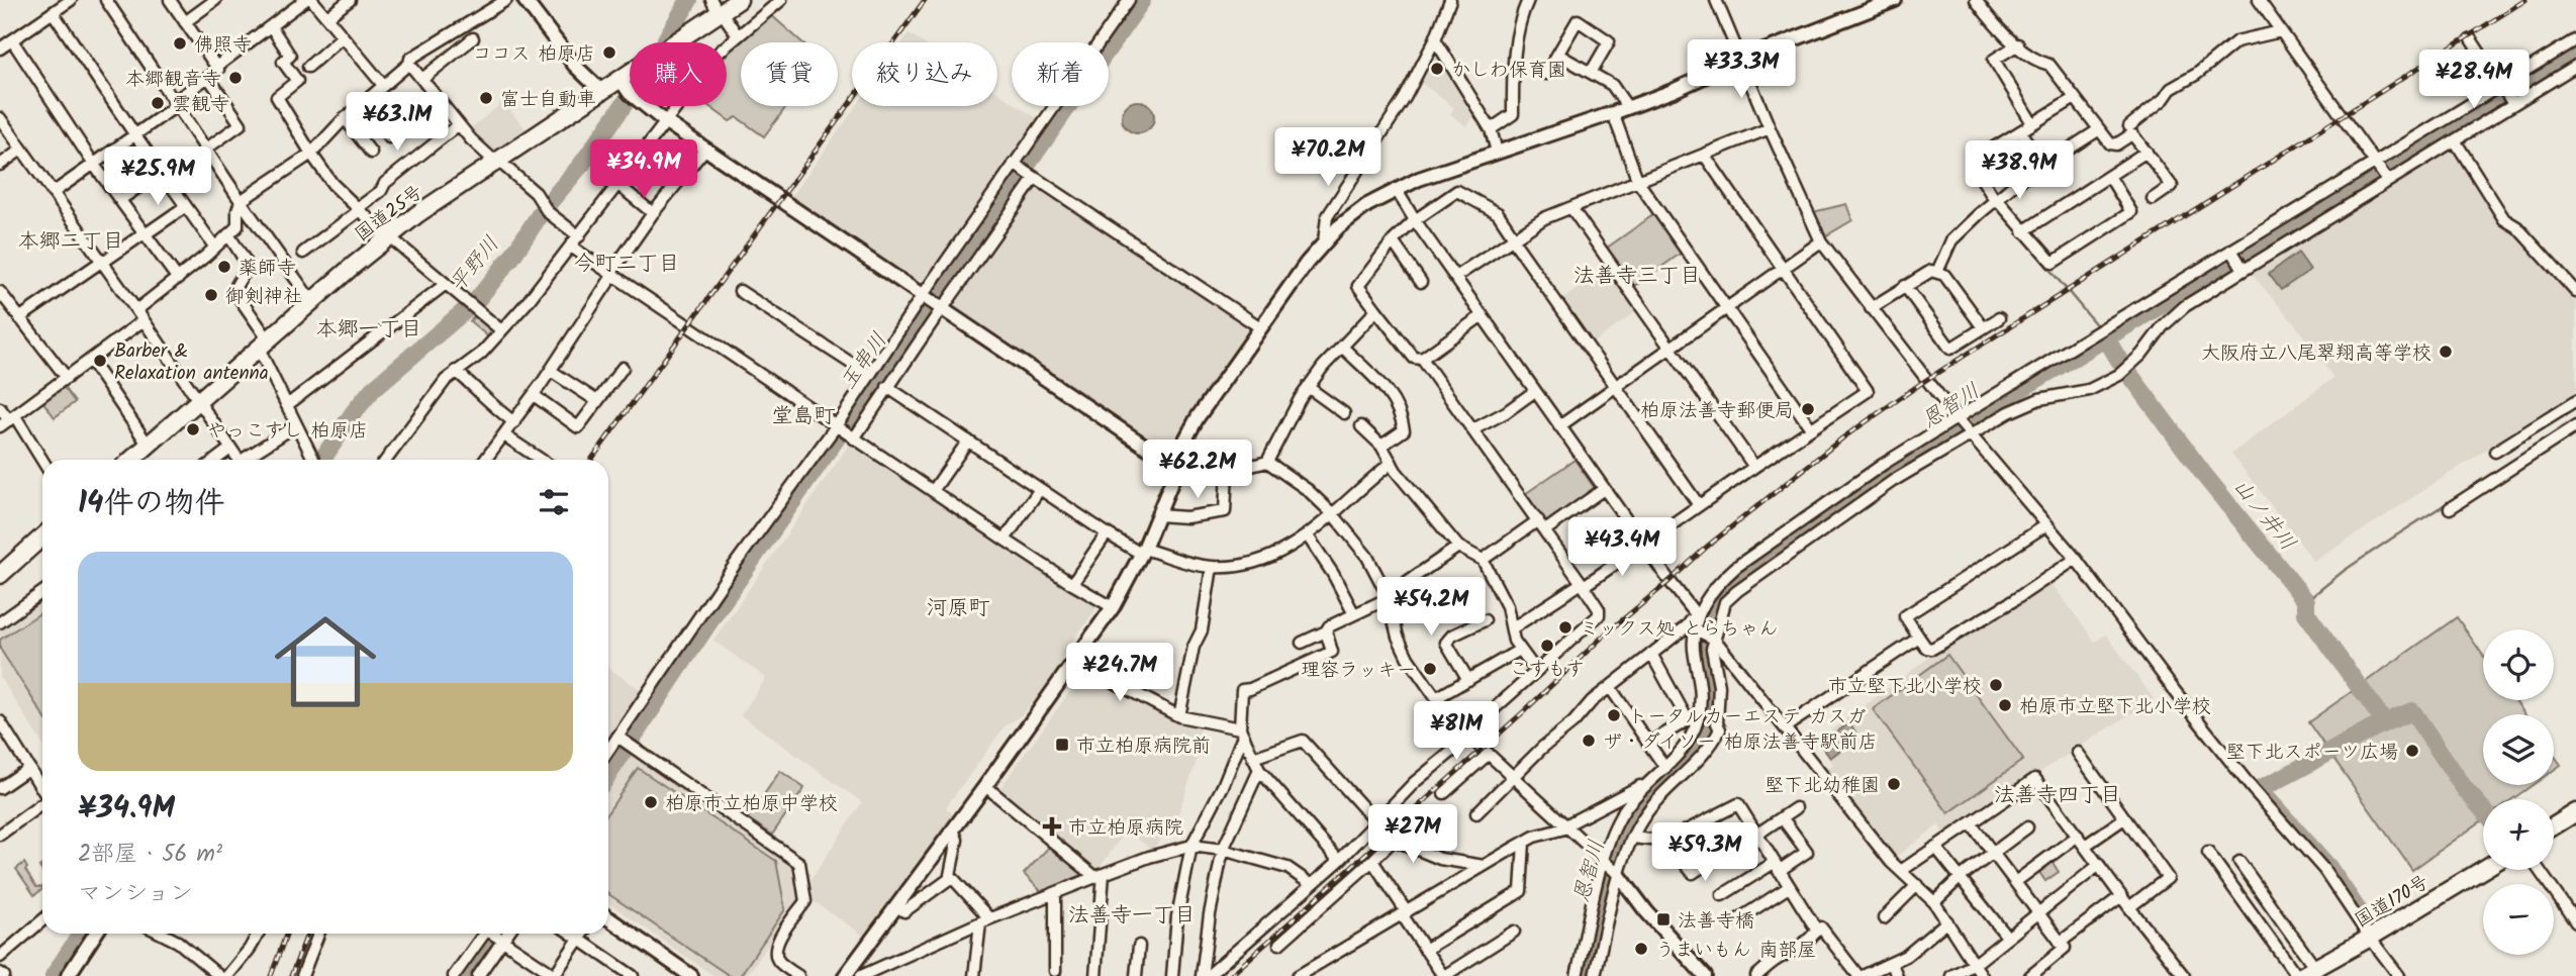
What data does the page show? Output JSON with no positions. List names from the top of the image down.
{
  "streets": {
    "highway": ["国道25号", "国道170号"]
  },
  "districts": [
    "本郷二丁目",
    "今町二丁目",
    "法善寺三丁目",
    "本郷一丁目",
    "堂島町",
    "河原町",
    "法善寺四丁目",
    "法善寺一丁目"
  ],
  "water": [
    "平野川",
    "玉串川",
    "恩智川",
    "山ノ井川"
  ],
  "places": {
    "other": [
      "佛照寺",
      "ココス 柏原店",
      "かしわ保育園",
      "本郷観音寺",
      "富士自動車",
      "雲観寺",
      "薬師寺",
      "御剣神社",
      "大阪府立八尾翠翔高等学校",
      "Barber & Relaxation antenna",
      "柏原法善寺郵便局",
      "やっこすし 柏原店",
      "ミックス処 とらちゃん",
      "こすもす",
      "理容ラッキー",
      "市立堅下北小学校",
      "柏原市立堅下北小学校",
      "トータルカーエステ カスガ",
      "ザ・ダイソー 柏原法善寺駅前店",
      "堅下北スポーツ広場",
      "堅下北幼稚園",
      "柏原市立柏原中学校",
      "うまいもん 南部屋"
    ],
    "transit": ["市立柏原病院前", "法善寺橋"],
    "health": ["市立柏原病院"]
  },
  "page": {
    "price": [
      "¥33.3M",
      "¥28.4M",
      "¥63.1M",
      "¥70.2M",
      "¥34.9M",
      "¥38.9M",
      "¥25.9M",
      "¥62.2M",
      "¥43.4M",
      "¥54.2M",
      "¥24.7M",
      "¥81M",
      "¥27M",
      "¥59.3M"
    ],
    "chip": [
      "購入",
      "賃貸",
      "絞り込み",
      "新着"
    ],
    "heading": "14件の物件",
    "list": [
      {
        "name": "¥34.9M",
        "note": "2部屋 · 56 m² · マンション"
      }
    ],
    "map_buttons": ["+", "−"]
  }
}
